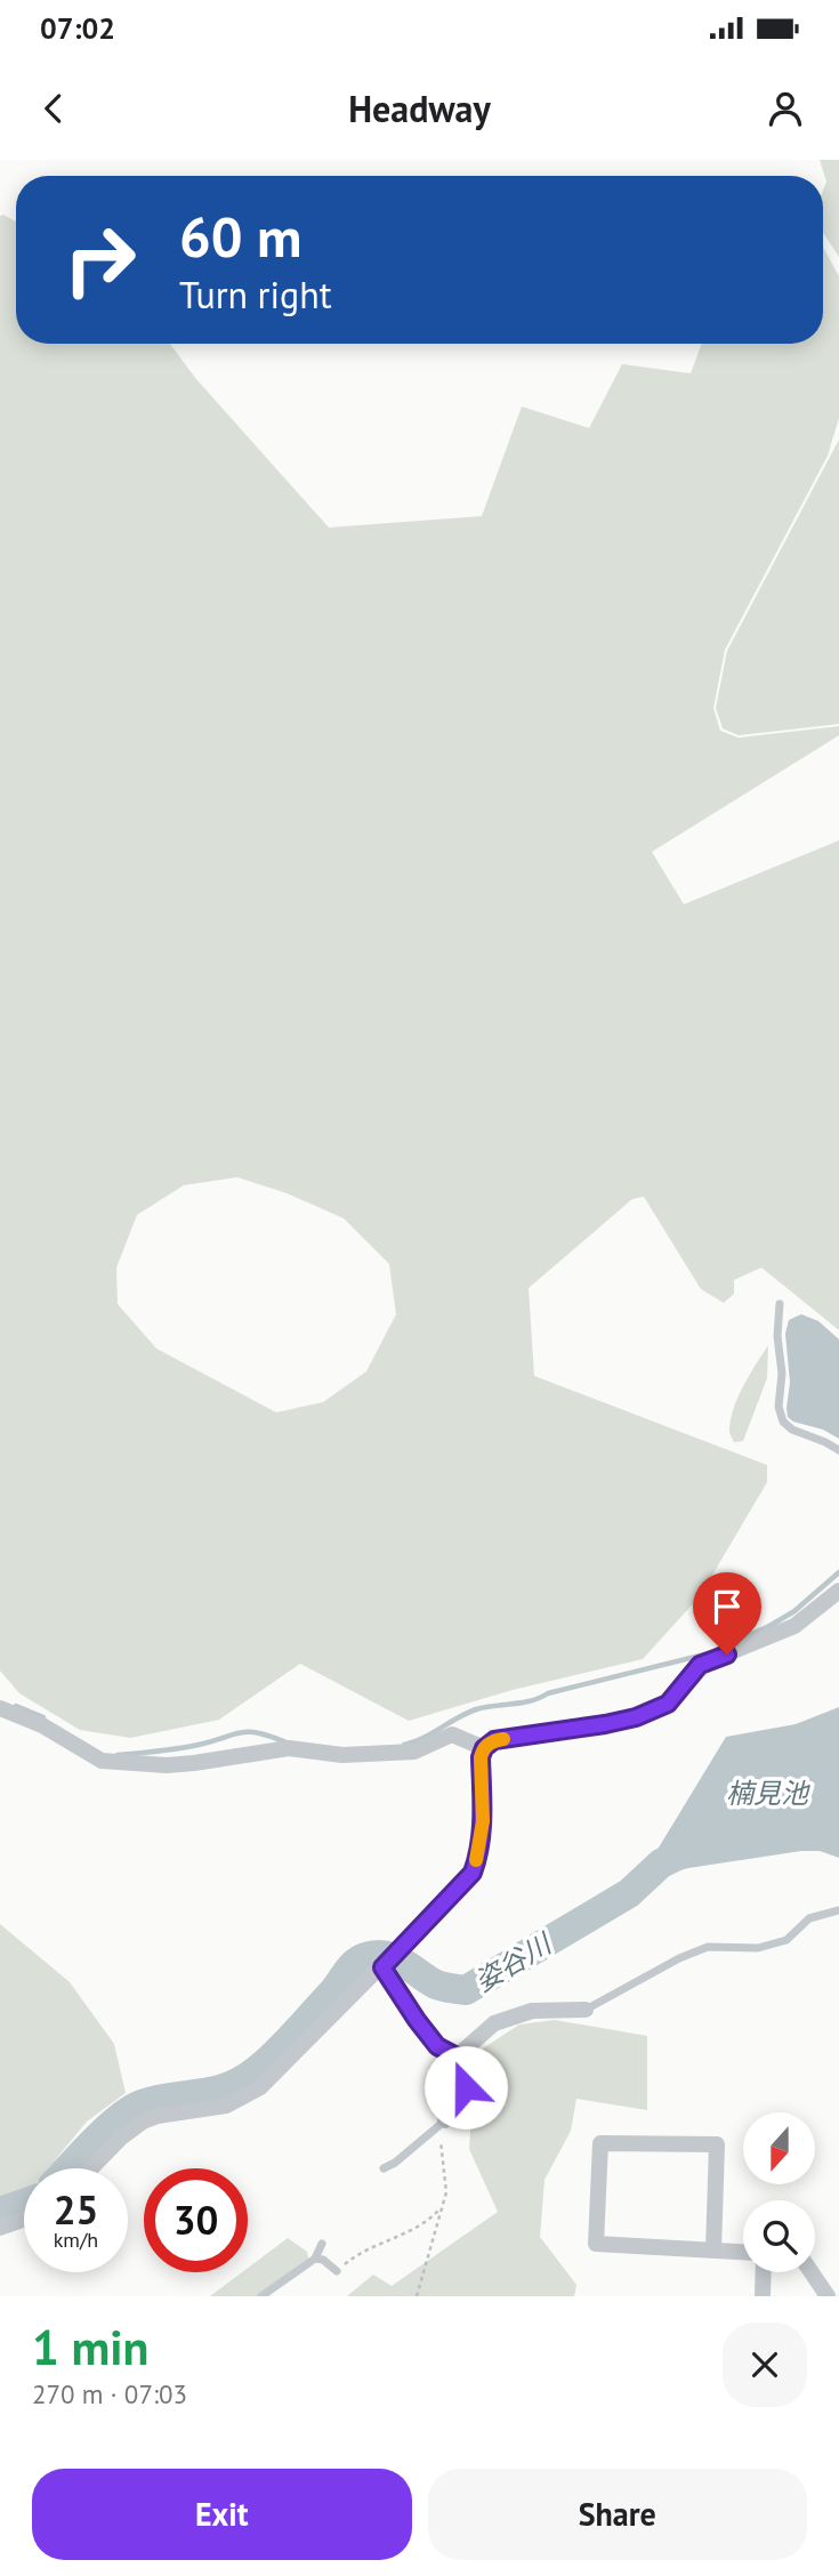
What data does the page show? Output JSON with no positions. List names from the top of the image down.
{
  "water": ["楠見池", "姿谷川"],
  "north": "bottom",
  "page": {
    "status": "07:02",
    "header": "Headway",
    "turn": ["60 m", "Turn right"],
    "speed": "25 km/h",
    "limit": "30",
    "heading": ["1 min", "270 m · 07:03"],
    "buttons": ["Exit", "Share"]
  }
}
